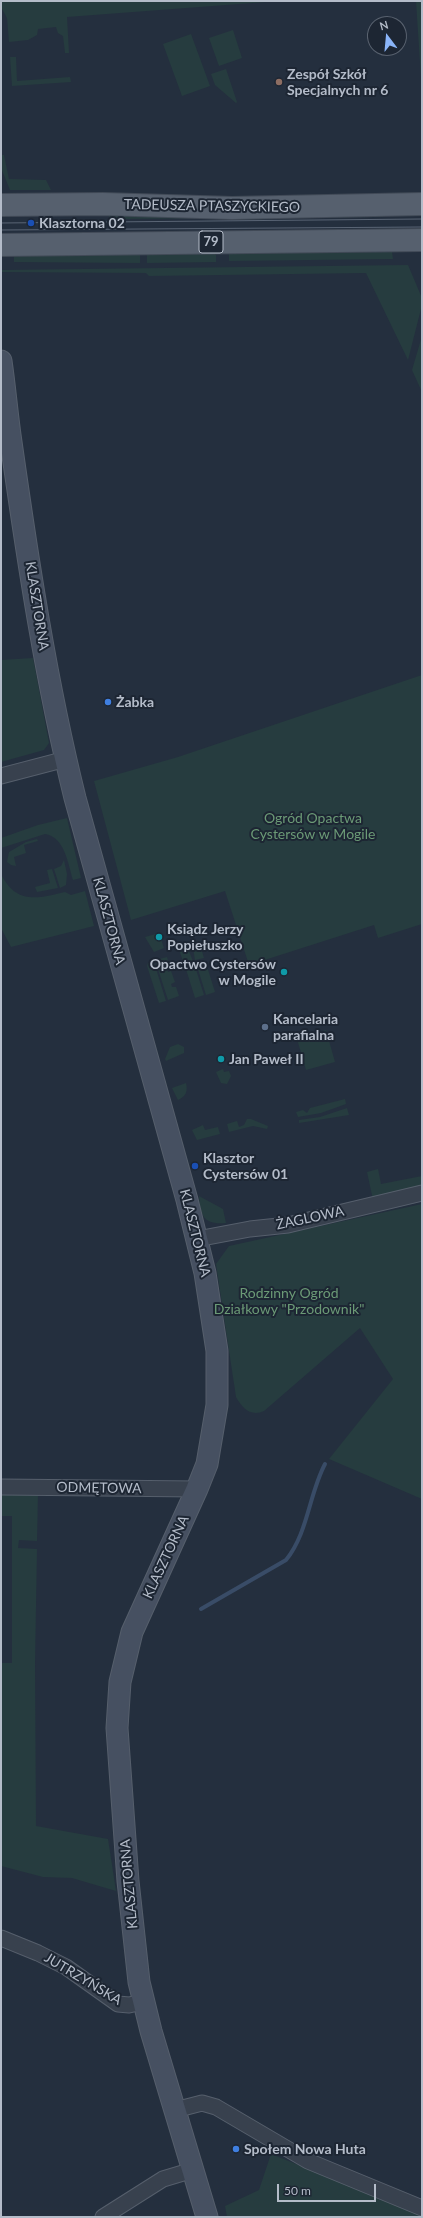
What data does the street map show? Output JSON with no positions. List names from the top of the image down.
{
  "streets": {
    "main road": ["TADEUSZA PTASZYCKIEGO", "79"],
    "street": [
      "KLASZTORNA",
      "ŻAGLOWA",
      "ODMĘTOWA",
      "JUTRZYŃSKA"
    ]
  },
  "crossings": [
    ["KLASZTORNA", "ŻAGLOWA"],
    ["KLASZTORNA", "ODMĘTOWA"],
    ["KLASZTORNA", "JUTRZYŃSKA"]
  ],
  "parks": ["Ogród Opactwa Cystersów w Mogile", "Rodzinny Ogród Działkowy \"Przodownik\""],
  "places": [
    "Zespół Szkół Specjalnych nr 6",
    "Klasztorna 02",
    "Żabka",
    "Ksiądz Jerzy Popiełuszko",
    "Opactwo Cystersów w Mogile",
    "Kancelaria parafialna",
    "Jan Paweł II",
    "Klasztor Cystersów 01",
    "Społem Nowa Huta"
  ],
  "scale_bar": "50 m",
  "north": "top"
}
